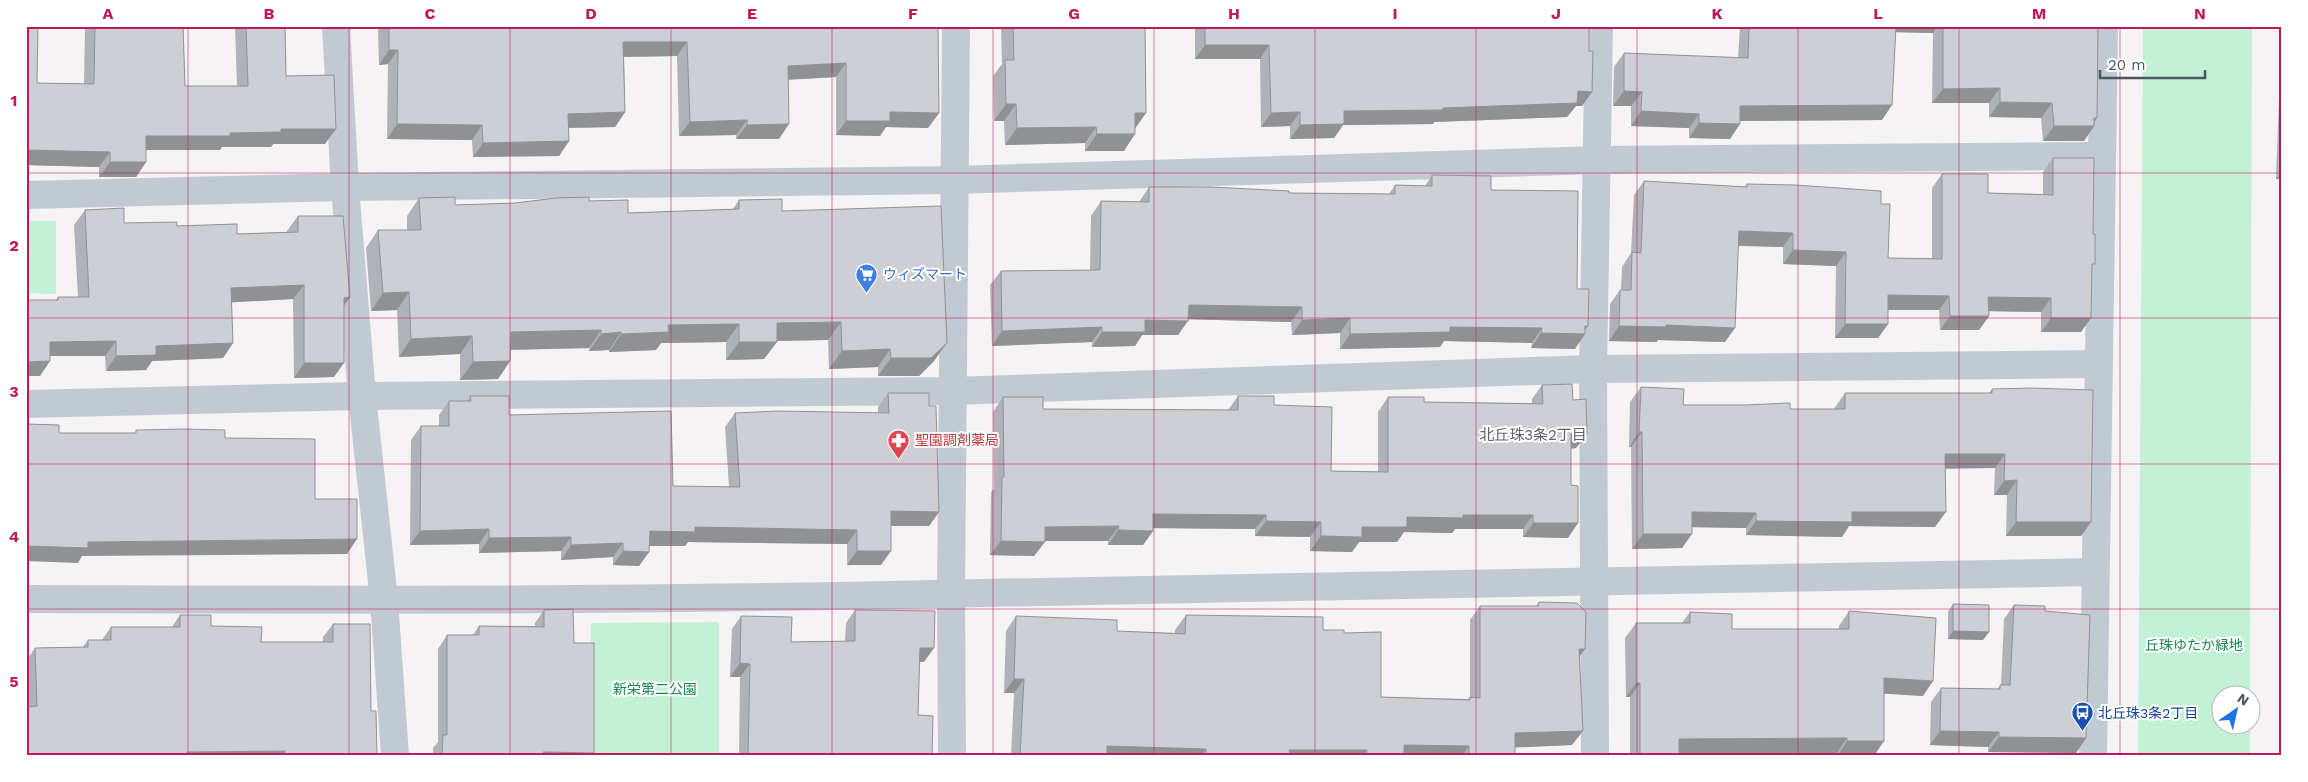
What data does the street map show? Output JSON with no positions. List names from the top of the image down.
{
  "districts": ["北丘珠3条2丁目"],
  "parks": ["丘珠ゆたか緑地", "新栄第二公園"],
  "places": {
    "supermarket": ["ウィズマート"],
    "pharmacy": ["聖園調剤薬局"],
    "bus stop": ["北丘珠3条2丁目"]
  },
  "scale_bar": "20 m",
  "north": "top right",
  "grid": {
    "columns": [
      "A",
      "B",
      "C",
      "D",
      "E",
      "F",
      "G",
      "H",
      "I",
      "J",
      "K",
      "L",
      "M",
      "N"
    ],
    "rows": [
      "1",
      "2",
      "3",
      "4",
      "5"
    ]
  }
}
